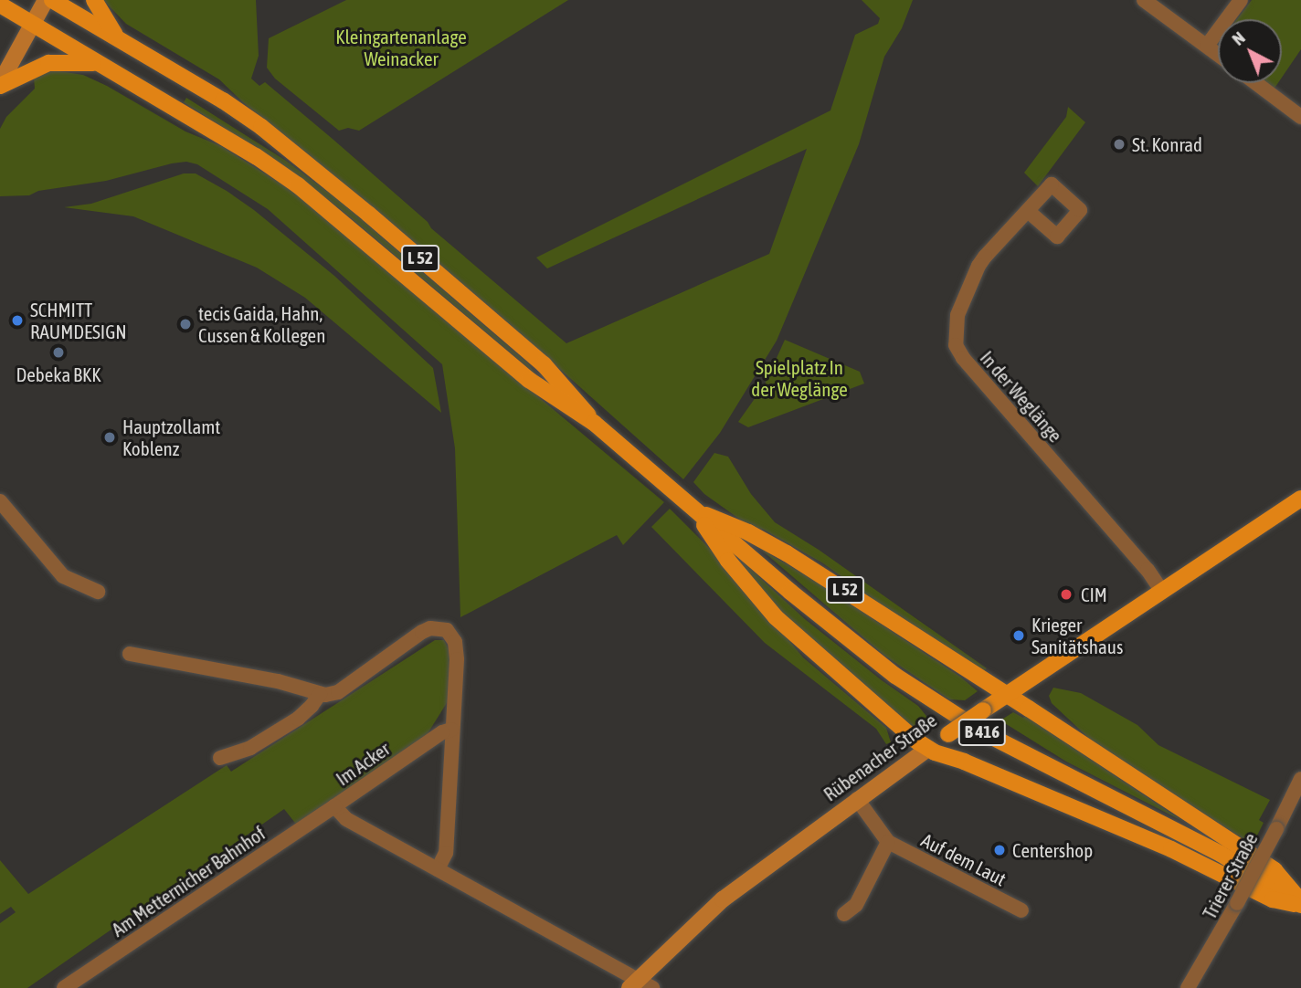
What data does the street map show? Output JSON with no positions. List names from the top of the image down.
{
  "streets": {
    "main road": ["L 52", "B 416", "Rübenacher Straße"],
    "street": [
      "In der Weglänge",
      "Im Acker",
      "Auf dem Laut",
      "Trierer Straße",
      "Am Metternicher Bahnhof"
    ]
  },
  "crossings": [
    ["L 52", "B 416"],
    ["L 52", "Rübenacher Straße"],
    ["In der Weglänge", "Rübenacher Straße"],
    ["B 416", "Rübenacher Straße"],
    ["Rübenacher Straße", "Im Acker"],
    ["Rübenacher Straße", "Auf dem Laut"],
    ["Im Acker", "Am Metternicher Bahnhof"]
  ],
  "parks": ["Kleingartenanlage Weinacker", "Spielplatz In der Weglänge"],
  "places": [
    "St. Konrad",
    "SCHMITT RAUMDESIGN",
    "tecis Gaida, Hahn, Cussen & Kollegen",
    "Debeka BKK",
    "Hauptzollamt Koblenz",
    "CIM",
    "Krieger Sanitätshaus",
    "Centershop"
  ],
  "north": "top left"
}
